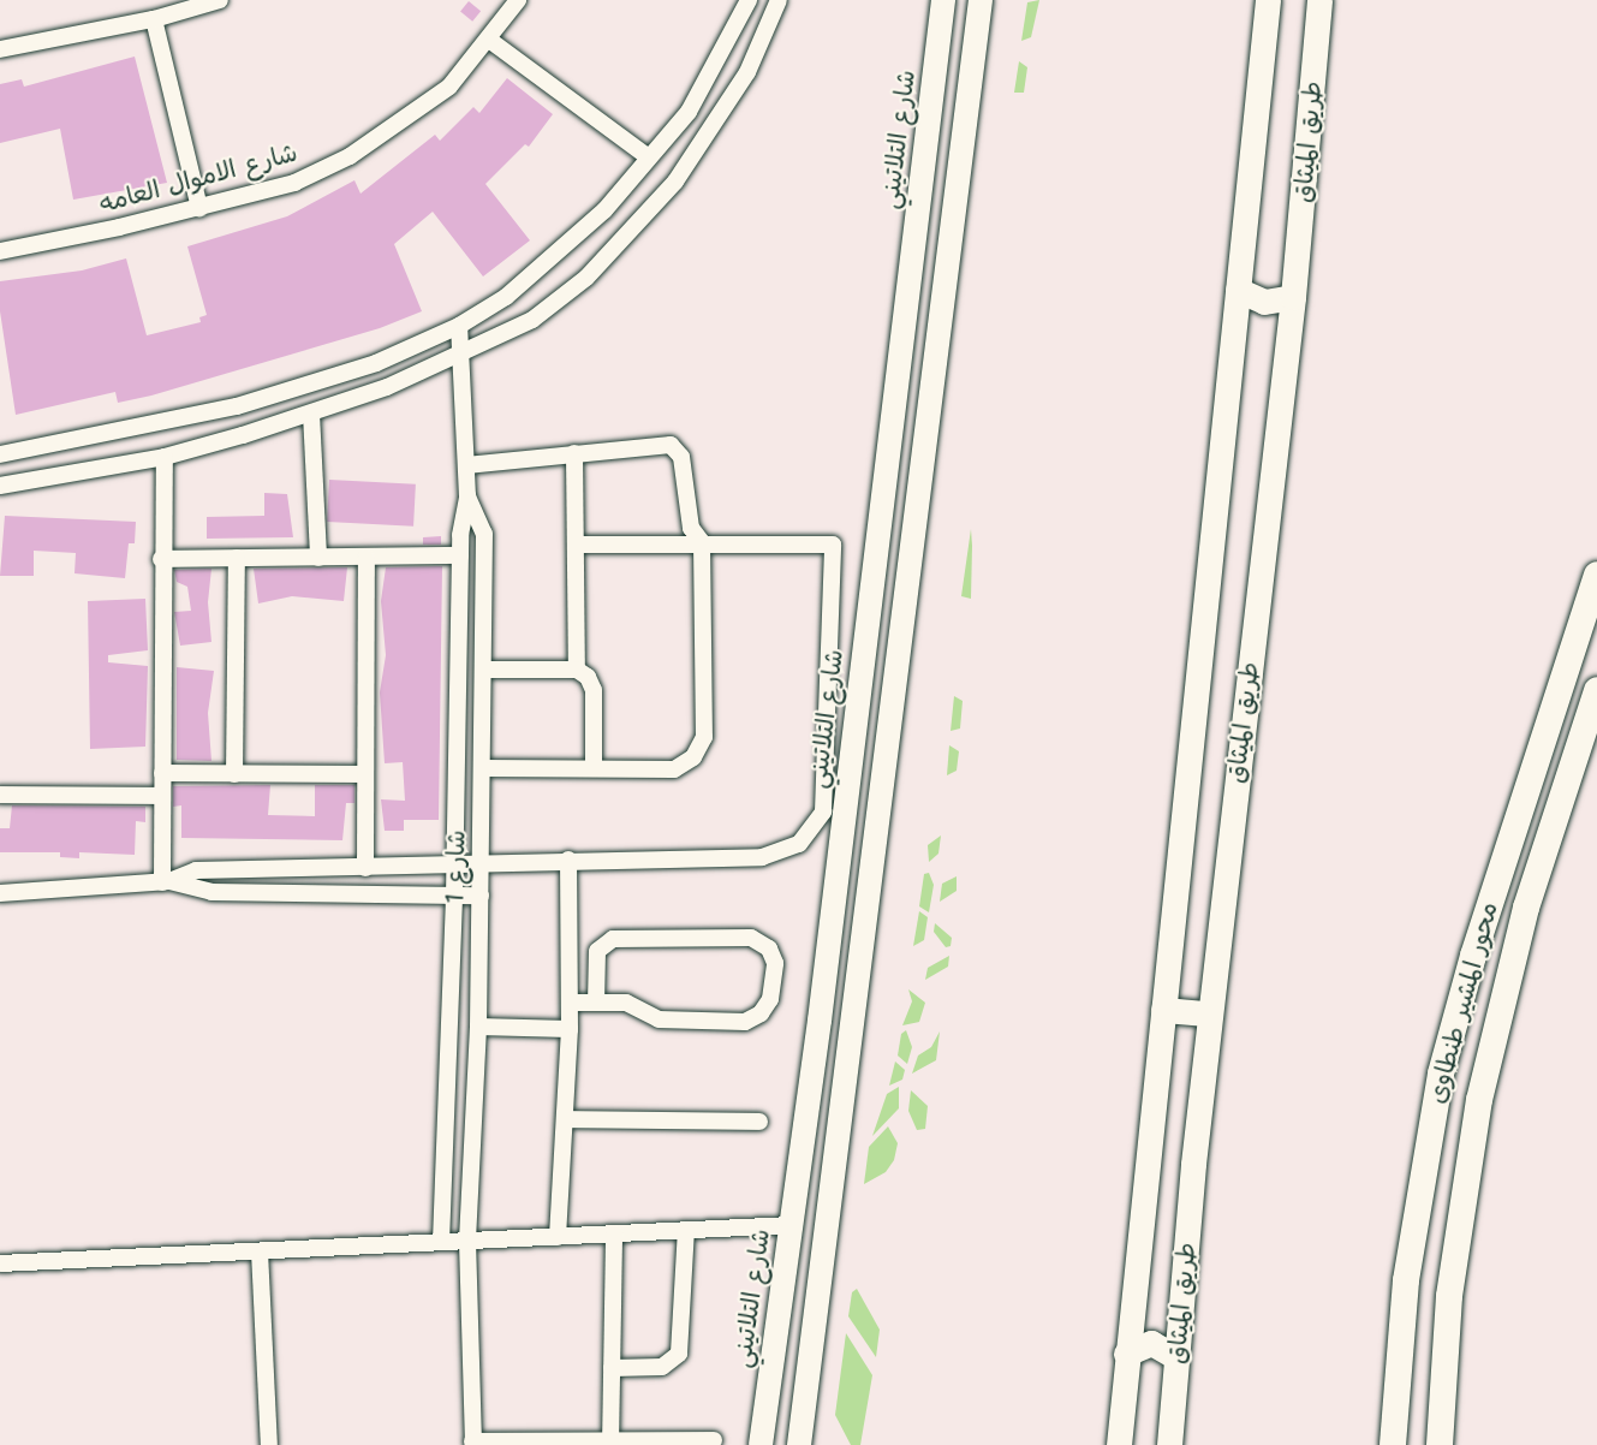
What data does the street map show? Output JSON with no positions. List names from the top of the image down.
{
  "streets": {
    "highway": ["محور المشير طنطاوى"],
    "main road": ["شارع التلاتيني", "طريق الميثاق"],
    "street": ["شارع الاموال العامه", "شارع 1"]
  }
}
